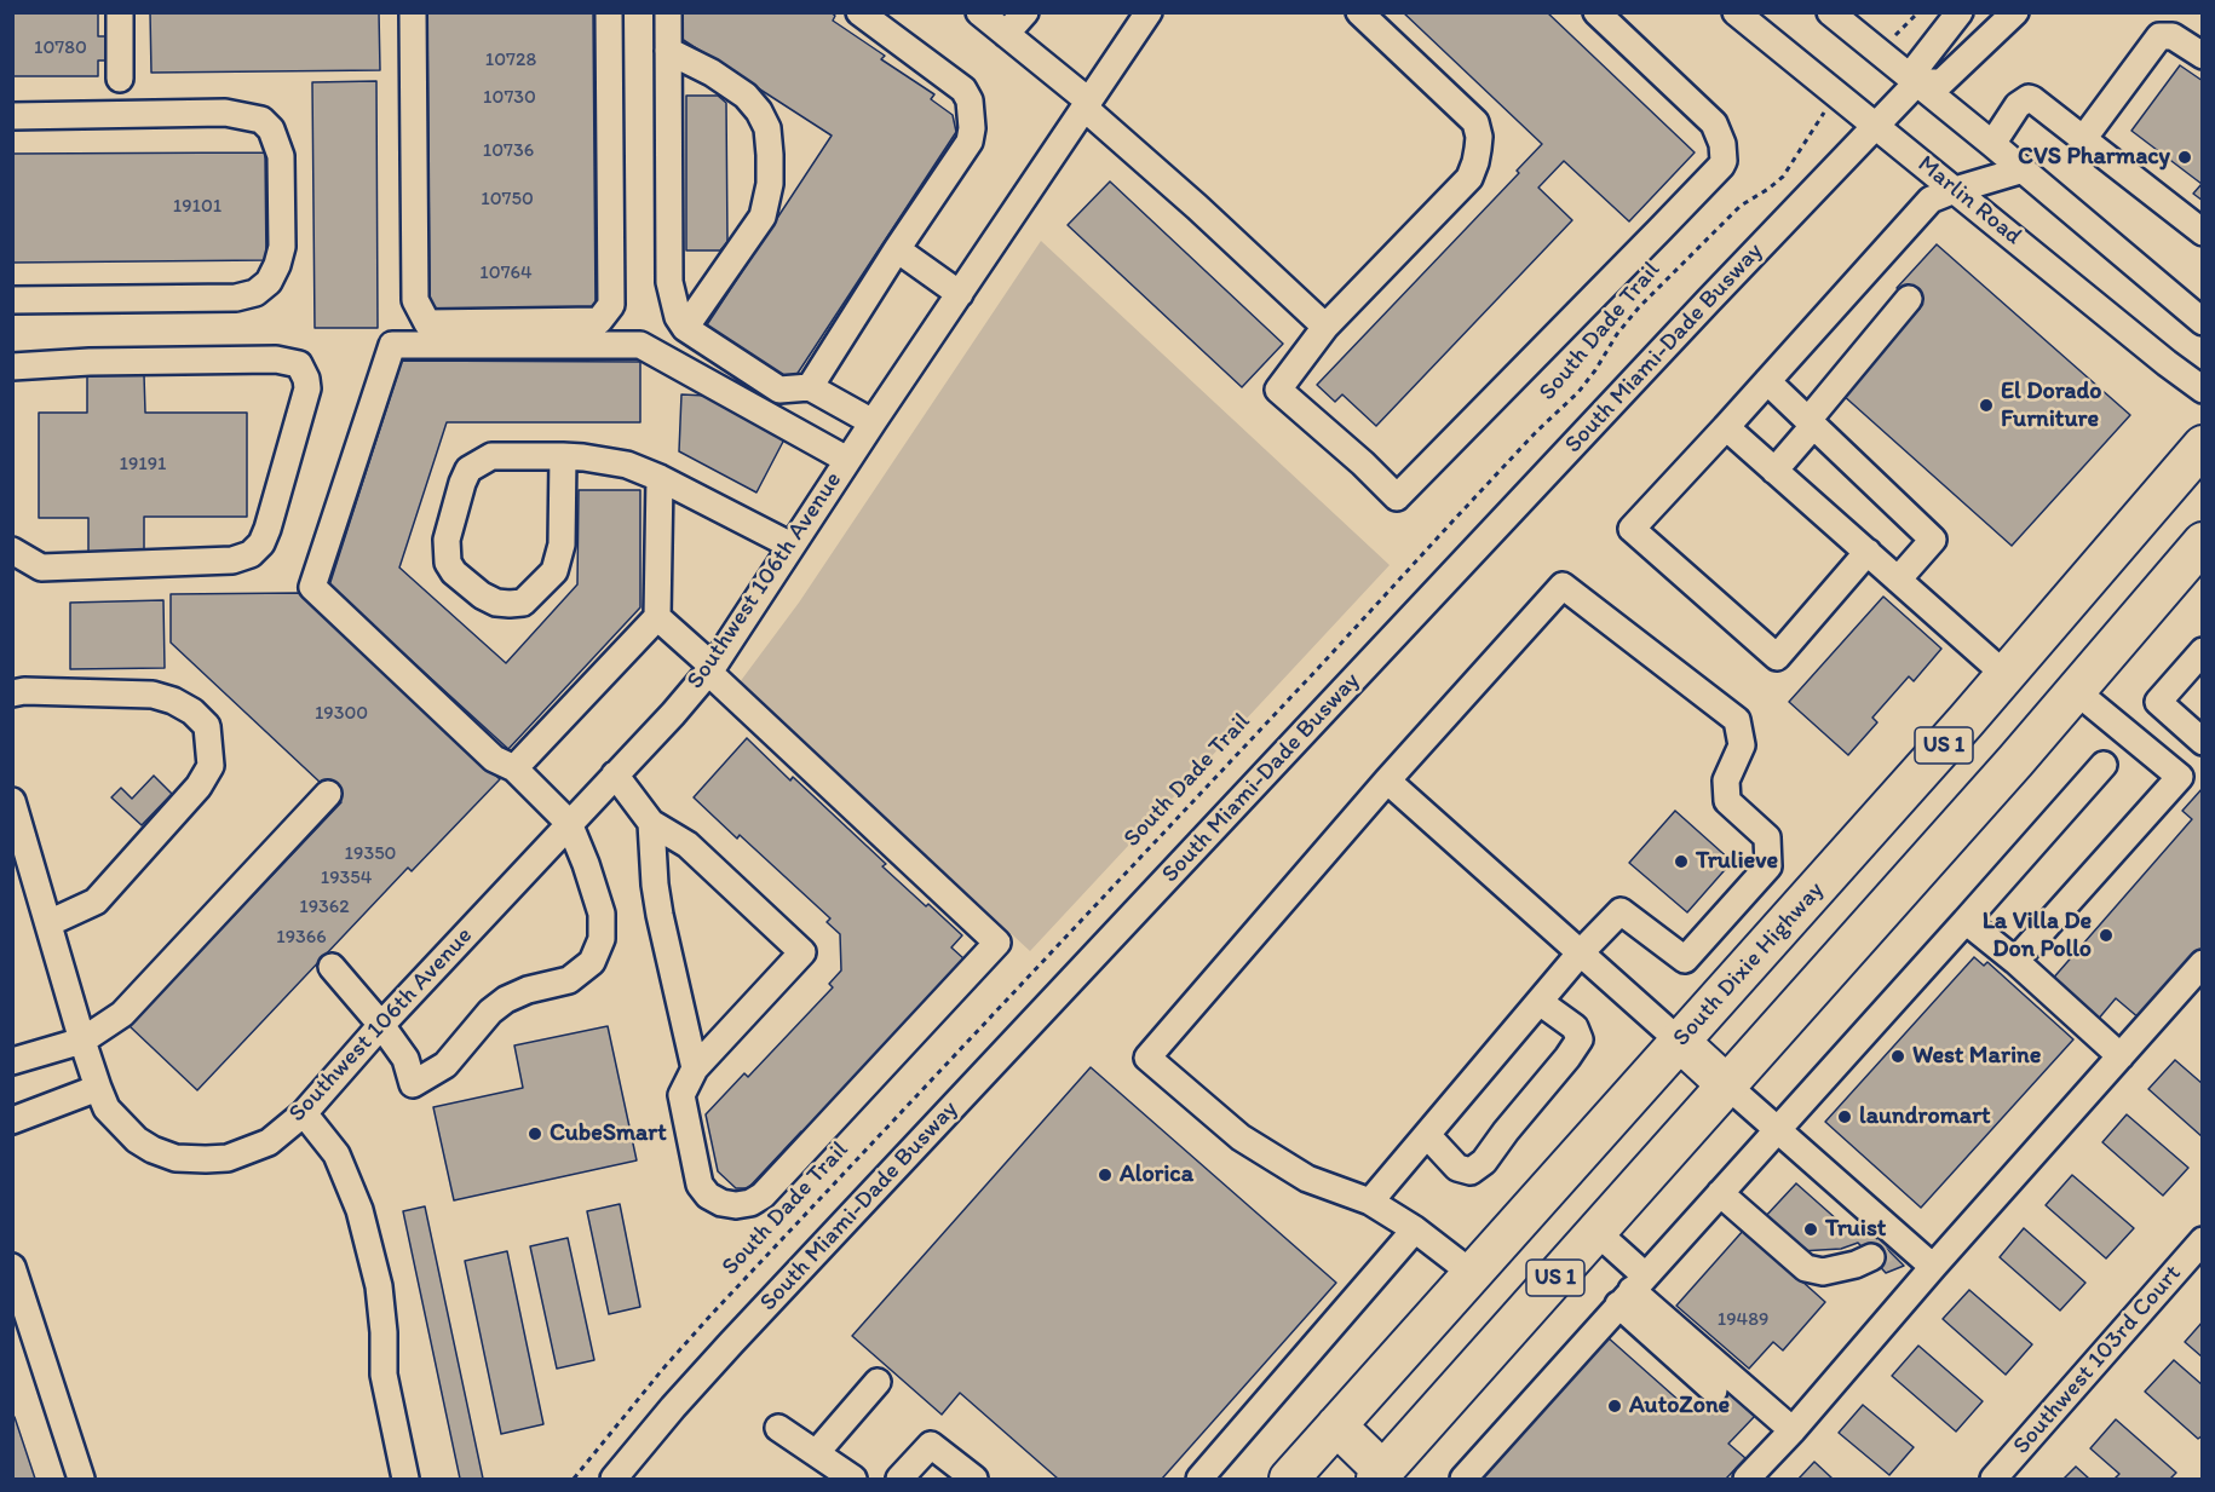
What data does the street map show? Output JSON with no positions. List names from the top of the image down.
{
  "streets": {
    "highway": ["US 1", "South Dixie Highway"],
    "street": [
      "Marlin Road",
      "South Miami-Dade Busway",
      "Southwest 106th Avenue",
      "Southwest 103rd Court"
    ],
    "path": ["South Dade Trail"]
  },
  "crossings": [
    ["Marlin Road", "South Miami-Dade Busway"]
  ],
  "places": [
    "CVS Pharmacy",
    "El Dorado Furniture",
    "Trulieve",
    "La Villa De Don Pollo",
    "West Marine",
    "laundromart",
    "CubeSmart",
    "Alorica",
    "Truist",
    "AutoZone"
  ],
  "house_numbers": [
    "10780",
    "10728",
    "10730",
    "10736",
    "10750",
    "19101",
    "10764",
    "19191",
    "19300",
    "19350",
    "19354",
    "19362",
    "19366",
    "19489"
  ]
}
